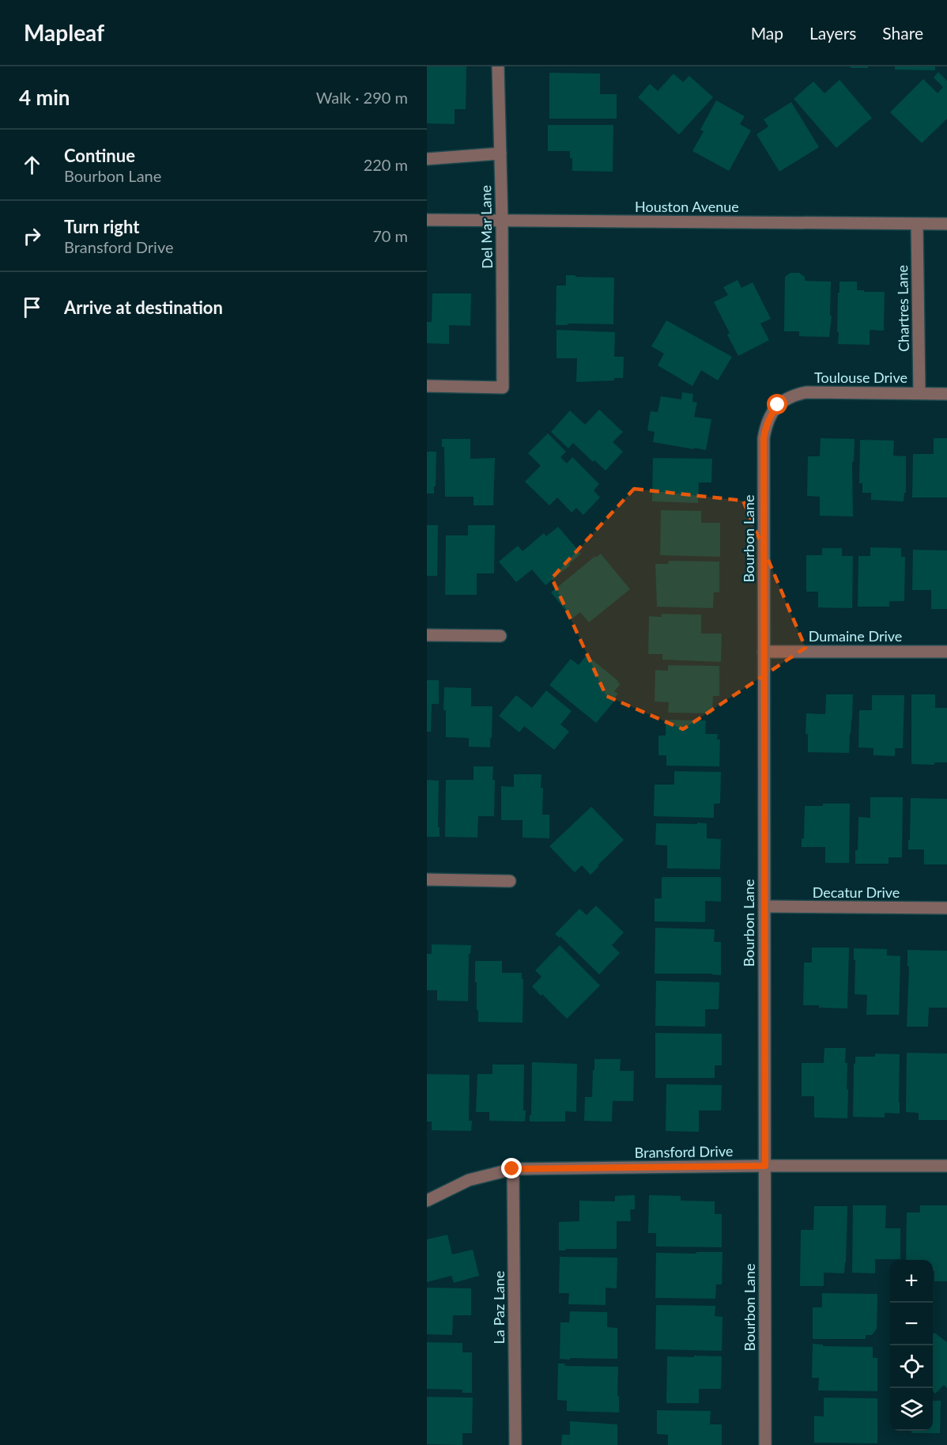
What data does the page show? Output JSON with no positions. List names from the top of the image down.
{
  "streets": {
    "street": [
      "Houston Avenue",
      "Del Mar Lane",
      "Chartres Lane",
      "Toulouse Drive",
      "Bourbon Lane",
      "Dumaine Drive",
      "Decatur Drive",
      "Bransford Drive",
      "La Paz Lane"
    ]
  },
  "crossings": [
    ["Houston Avenue", "Del Mar Lane"],
    ["Houston Avenue", "Chartres Lane"],
    ["Chartres Lane", "Toulouse Drive"],
    ["Toulouse Drive", "Bourbon Lane"],
    ["Bourbon Lane", "Dumaine Drive"],
    ["Bourbon Lane", "Decatur Drive"],
    ["Bourbon Lane", "Bransford Drive"],
    ["Bransford Drive", "La Paz Lane"]
  ],
  "page": {
    "header": "Mapleaf",
    "nav": ["Map", "Layers", "Share"],
    "heading": ["4 min", "Walk · 290 m"],
    "list": [
      ["Continue", "Bourbon Lane", "220 m"],
      ["Turn right", "Bransford Drive", "70 m"],
      "Arrive at destination"
    ],
    "map_buttons": ["+", "−"]
  }
}
